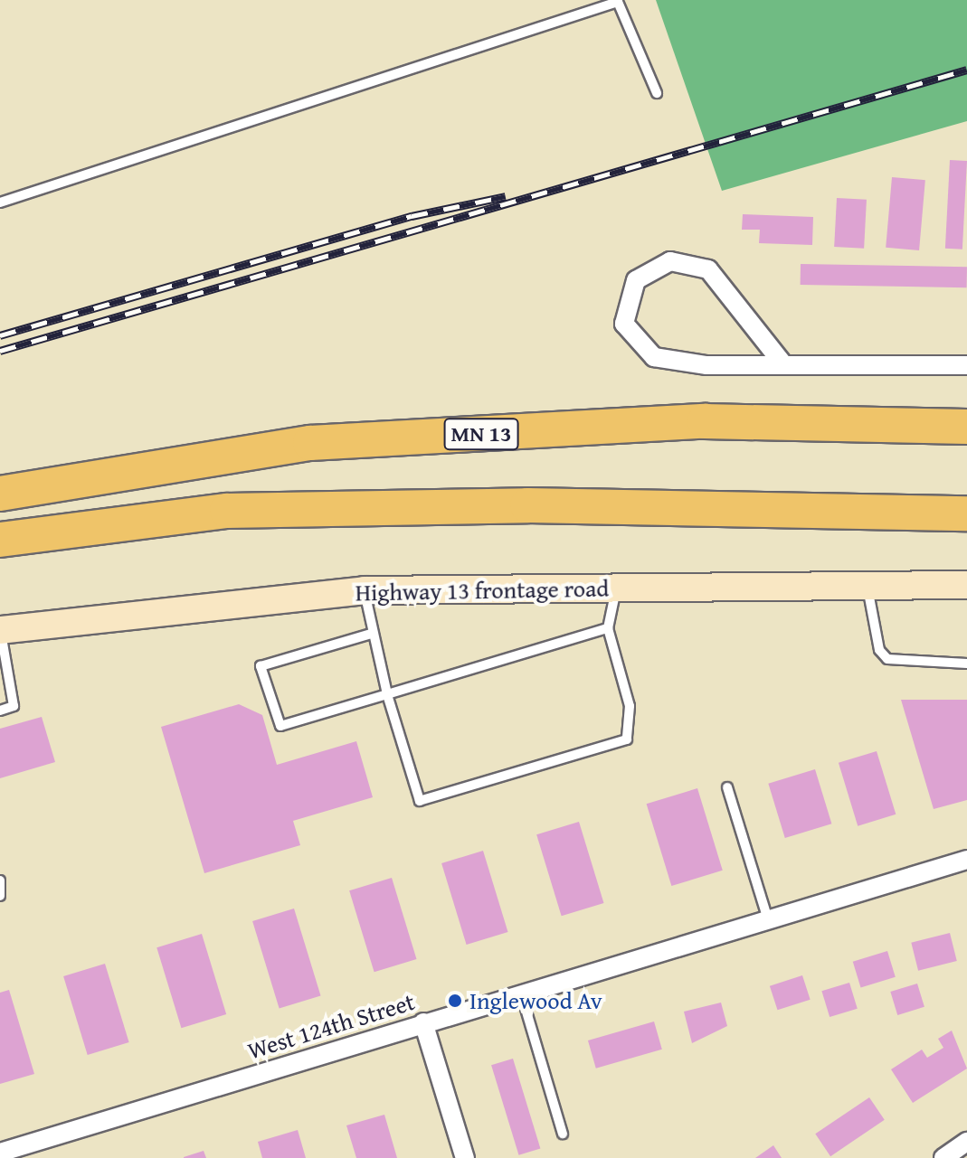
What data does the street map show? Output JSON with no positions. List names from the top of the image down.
{
  "streets": {
    "highway": ["MN 13"],
    "street": ["Highway 13 frontage road", "West 124th Street"]
  },
  "places": ["Inglewood Av"]
}
